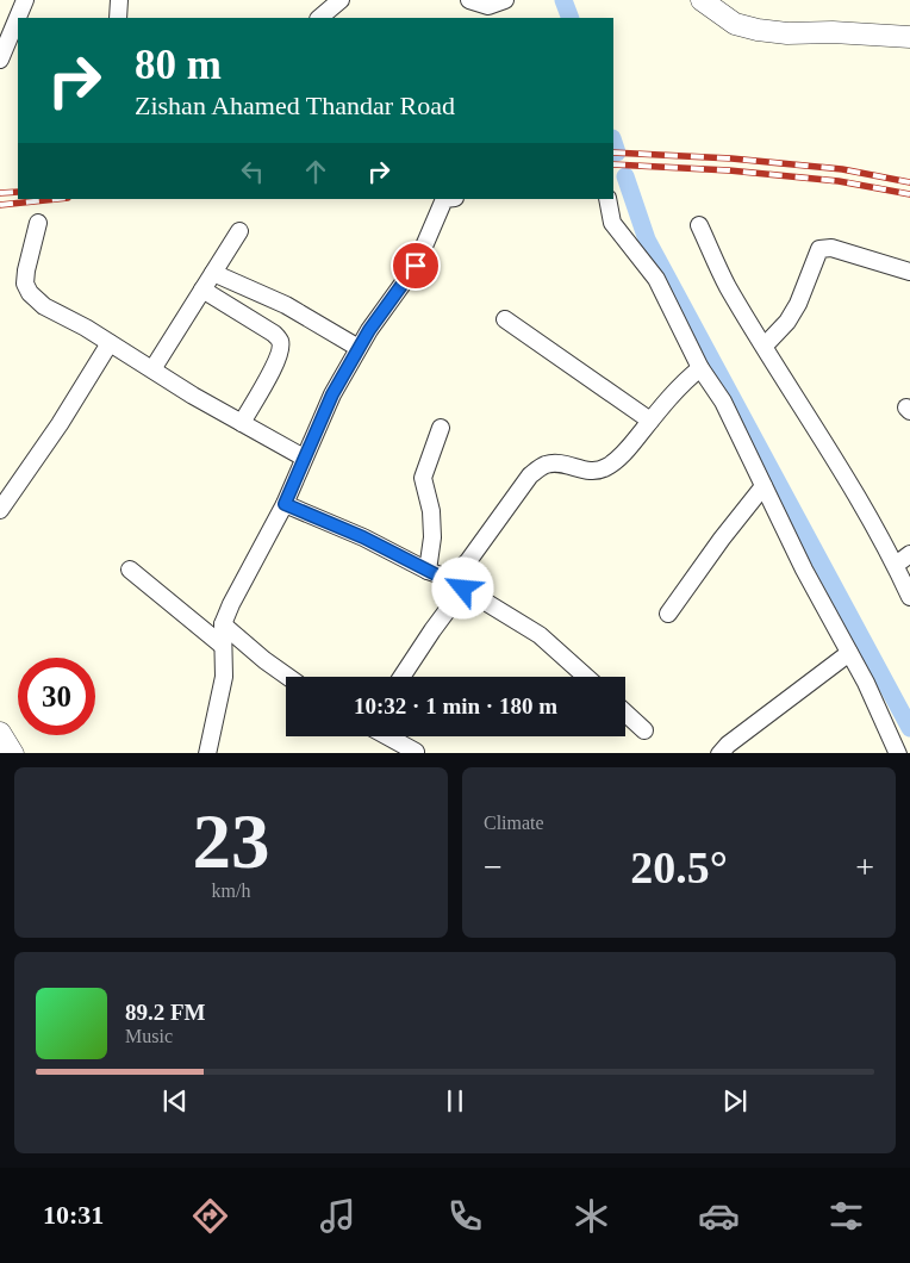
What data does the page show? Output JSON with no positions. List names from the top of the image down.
{
  "page": {
    "turn": ["80 m", "Zishan Ahamed Thandar Road"],
    "limit": "30",
    "trip": "10:32 · 1 min · 180 m",
    "tile": [
      ["23", "km/h"],
      "Climate"
    ],
    "heat": ["−", "20.5°", "+"],
    "song": ["89.2 FM", "Music"],
    "tabs": "10:31"
  }
}
